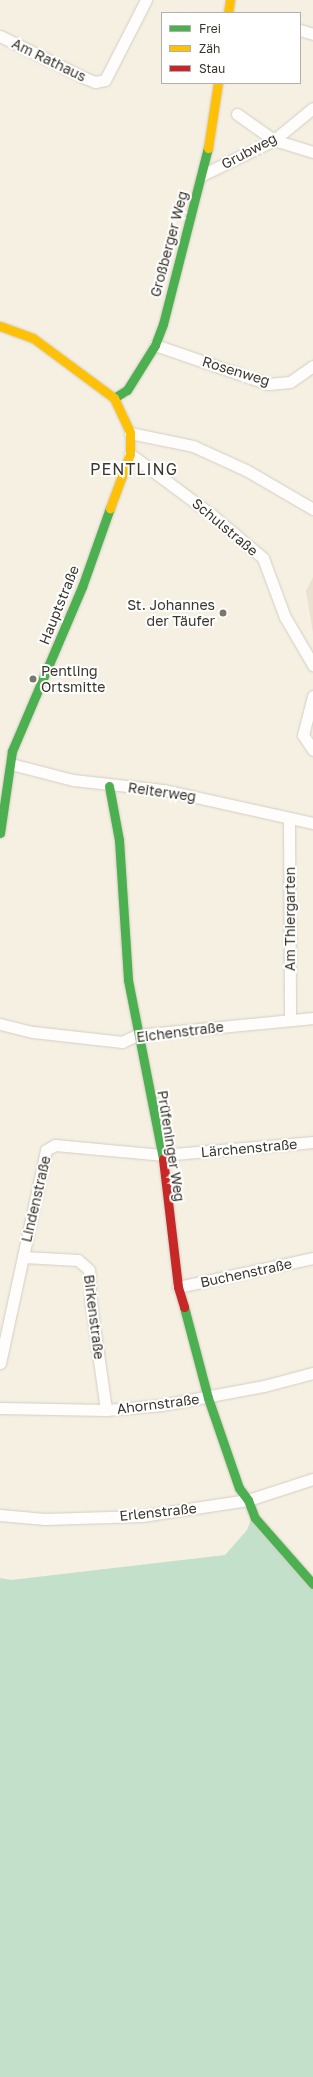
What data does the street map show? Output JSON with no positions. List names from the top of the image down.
{
  "streets": {
    "street": [
      "Am Rathaus",
      "Grubweg",
      "Großberger Weg",
      "Rosenweg",
      "Schulstraße",
      "Hauptstraße",
      "Reiterweg",
      "Am Thiergarten",
      "Eichenstraße",
      "Prüfeninger Weg",
      "Lärchenstraße",
      "Lindenstraße",
      "Buchenstraße",
      "Birkenstraße",
      "Ahornstraße",
      "Erlenstraße"
    ]
  },
  "crossings": [
    ["Grubweg", "Großberger Weg"],
    ["Großberger Weg", "Rosenweg"],
    ["Schulstraße", "Hauptstraße"],
    ["Hauptstraße", "Reiterweg"],
    ["Reiterweg", "Am Thiergarten"],
    ["Reiterweg", "Prüfeninger Weg"],
    ["Am Thiergarten", "Eichenstraße"],
    ["Eichenstraße", "Prüfeninger Weg"],
    ["Prüfeninger Weg", "Lärchenstraße"],
    ["Prüfeninger Weg", "Lindenstraße"],
    ["Prüfeninger Weg", "Buchenstraße"],
    ["Prüfeninger Weg", "Ahornstraße"],
    ["Prüfeninger Weg", "Erlenstraße"],
    ["Lärchenstraße", "Lindenstraße"],
    ["Lindenstraße", "Birkenstraße"],
    ["Birkenstraße", "Ahornstraße"]
  ],
  "districts": ["PENTLING"],
  "places": ["St. Johannes der Täufer", "Pentling Ortsmitte"],
  "legend": ["Frei", "Zäh", "Stau"]
}
